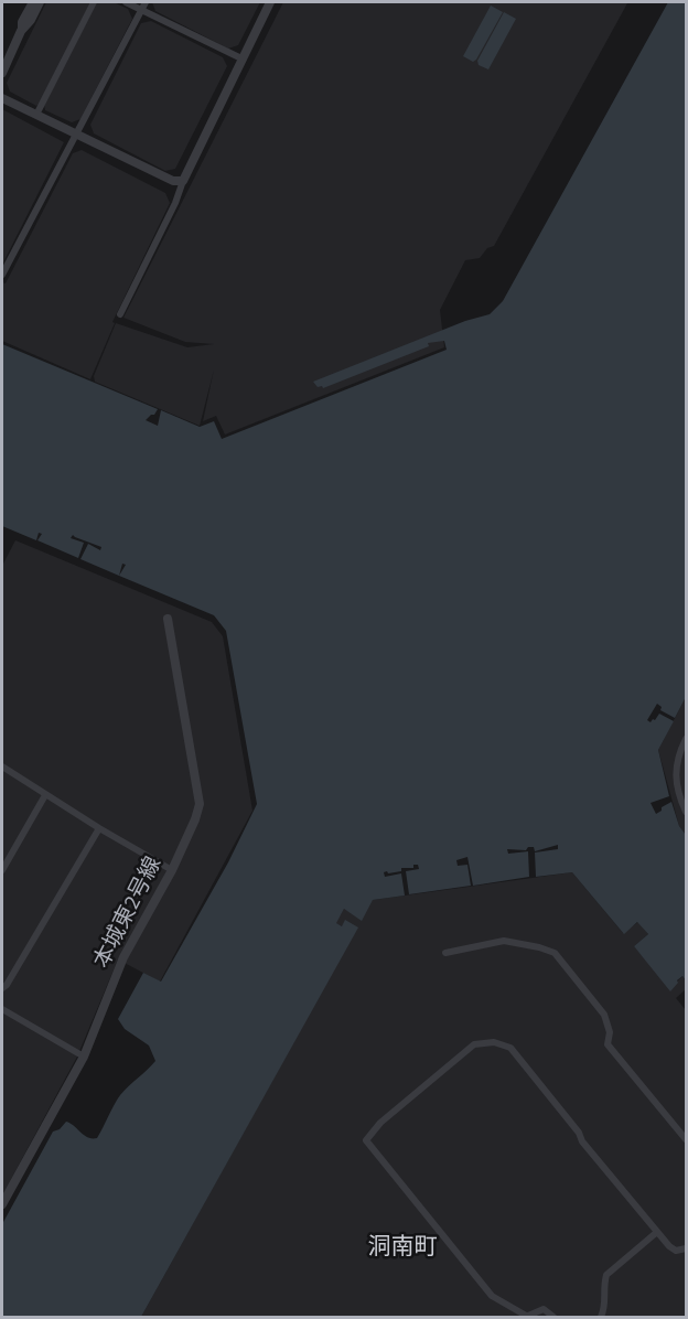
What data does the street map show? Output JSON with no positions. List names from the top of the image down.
{
  "streets": {
    "street": ["本城東2号線"]
  },
  "districts": ["洞南町"]
}
